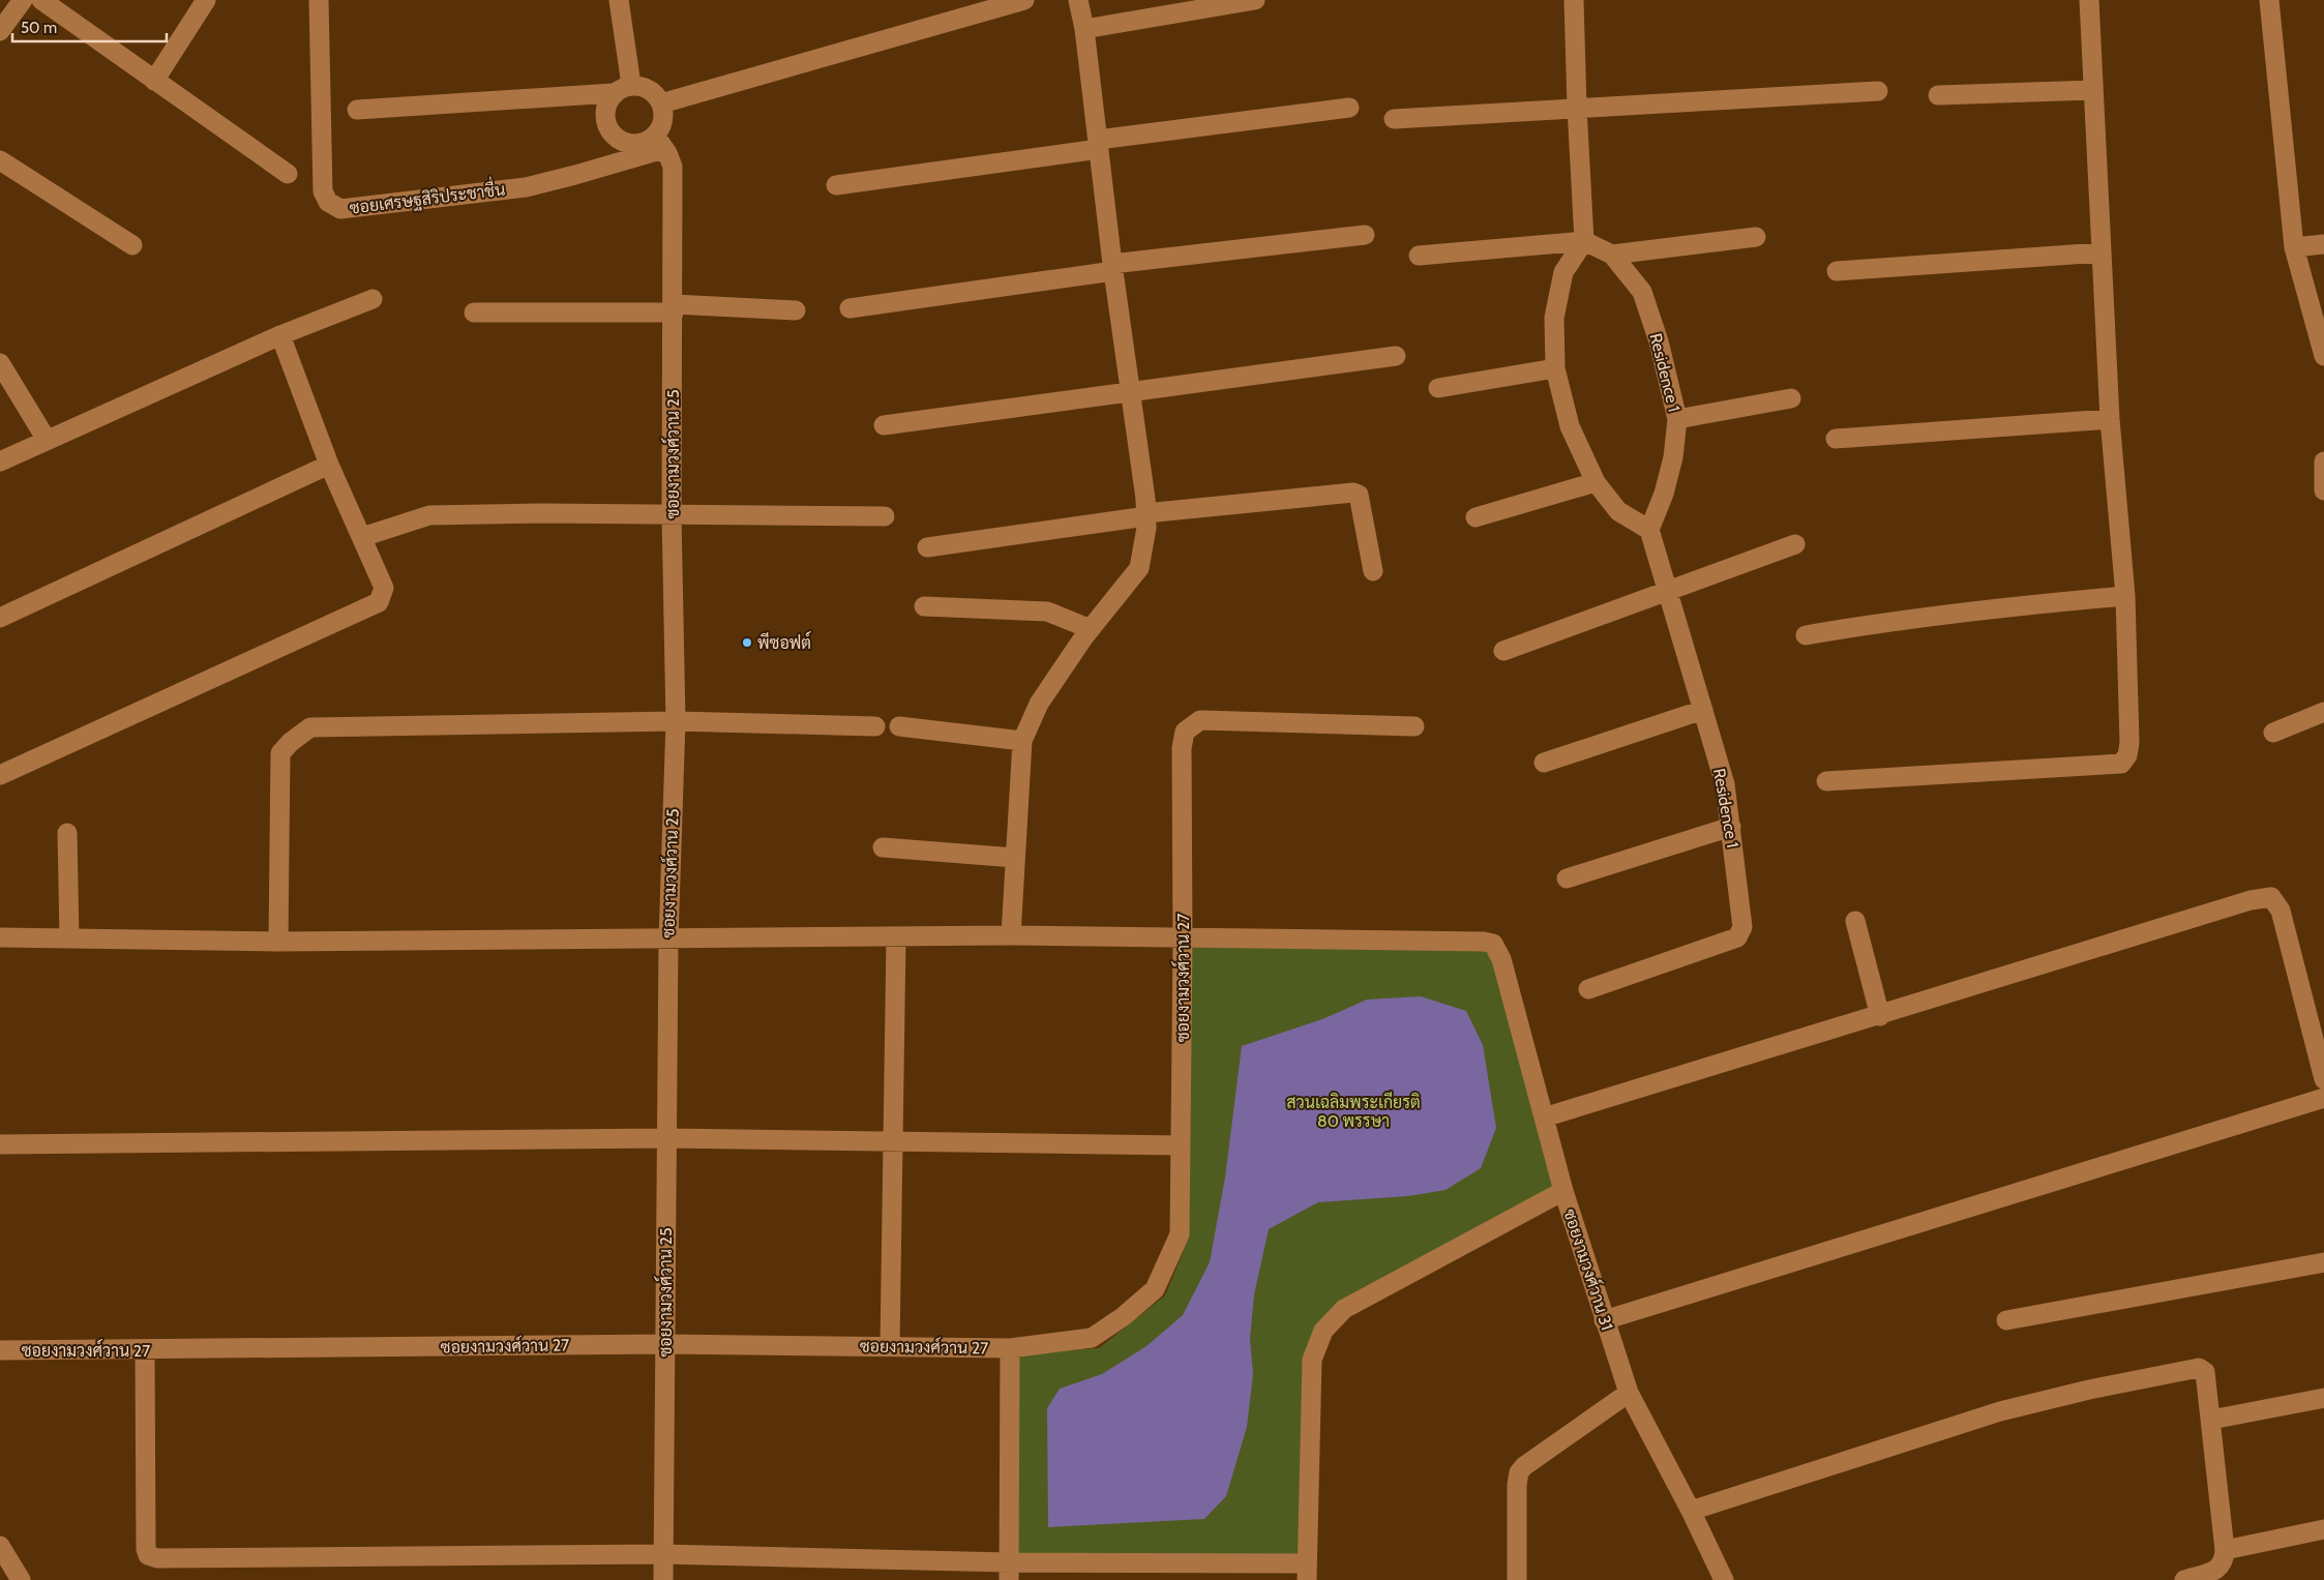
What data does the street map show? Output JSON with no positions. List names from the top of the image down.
{
  "streets": {
    "street": [
      "ซอยเศรษฐสิริประชาชื่น",
      "Residence 1",
      "ซอยงามวงศ์วาน 25",
      "ซอยงามวงศ์วาน 27",
      "ซอยงามวงศ์วาน 31"
    ]
  },
  "crossings": [
    ["ซอยเศรษฐสิริประชาชื่น", "ซอยงามวงศ์วาน 25"],
    ["ซอยงามวงศ์วาน 25", "ซอยงามวงศ์วาน 27"],
    ["ซอยงามวงศ์วาน 27", "ซอยงามวงศ์วาน 31"]
  ],
  "parks": ["สวนเฉลิมพระเกียรติ 80 พรรษา"],
  "places": ["พีซอฟต์"],
  "scale_bar": "50 m"
}
